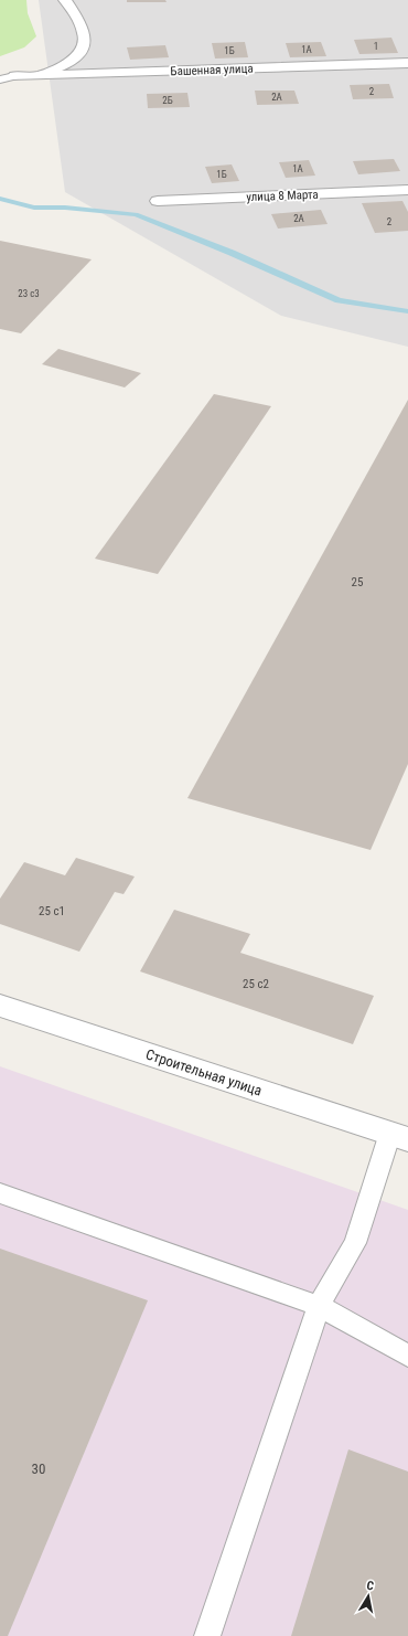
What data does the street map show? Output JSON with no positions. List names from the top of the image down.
{
  "streets": {
    "street": ["Башенная улица", "улица 8 Марта", "Строительная улица"]
  },
  "house_numbers": [
    "1",
    "1А",
    "1Б",
    "2",
    "2А",
    "2Б",
    "1А",
    "1Б",
    "2А",
    "2",
    "23 с3",
    "25",
    "25 с1",
    "25 с2",
    "30"
  ],
  "north": "top"
}
